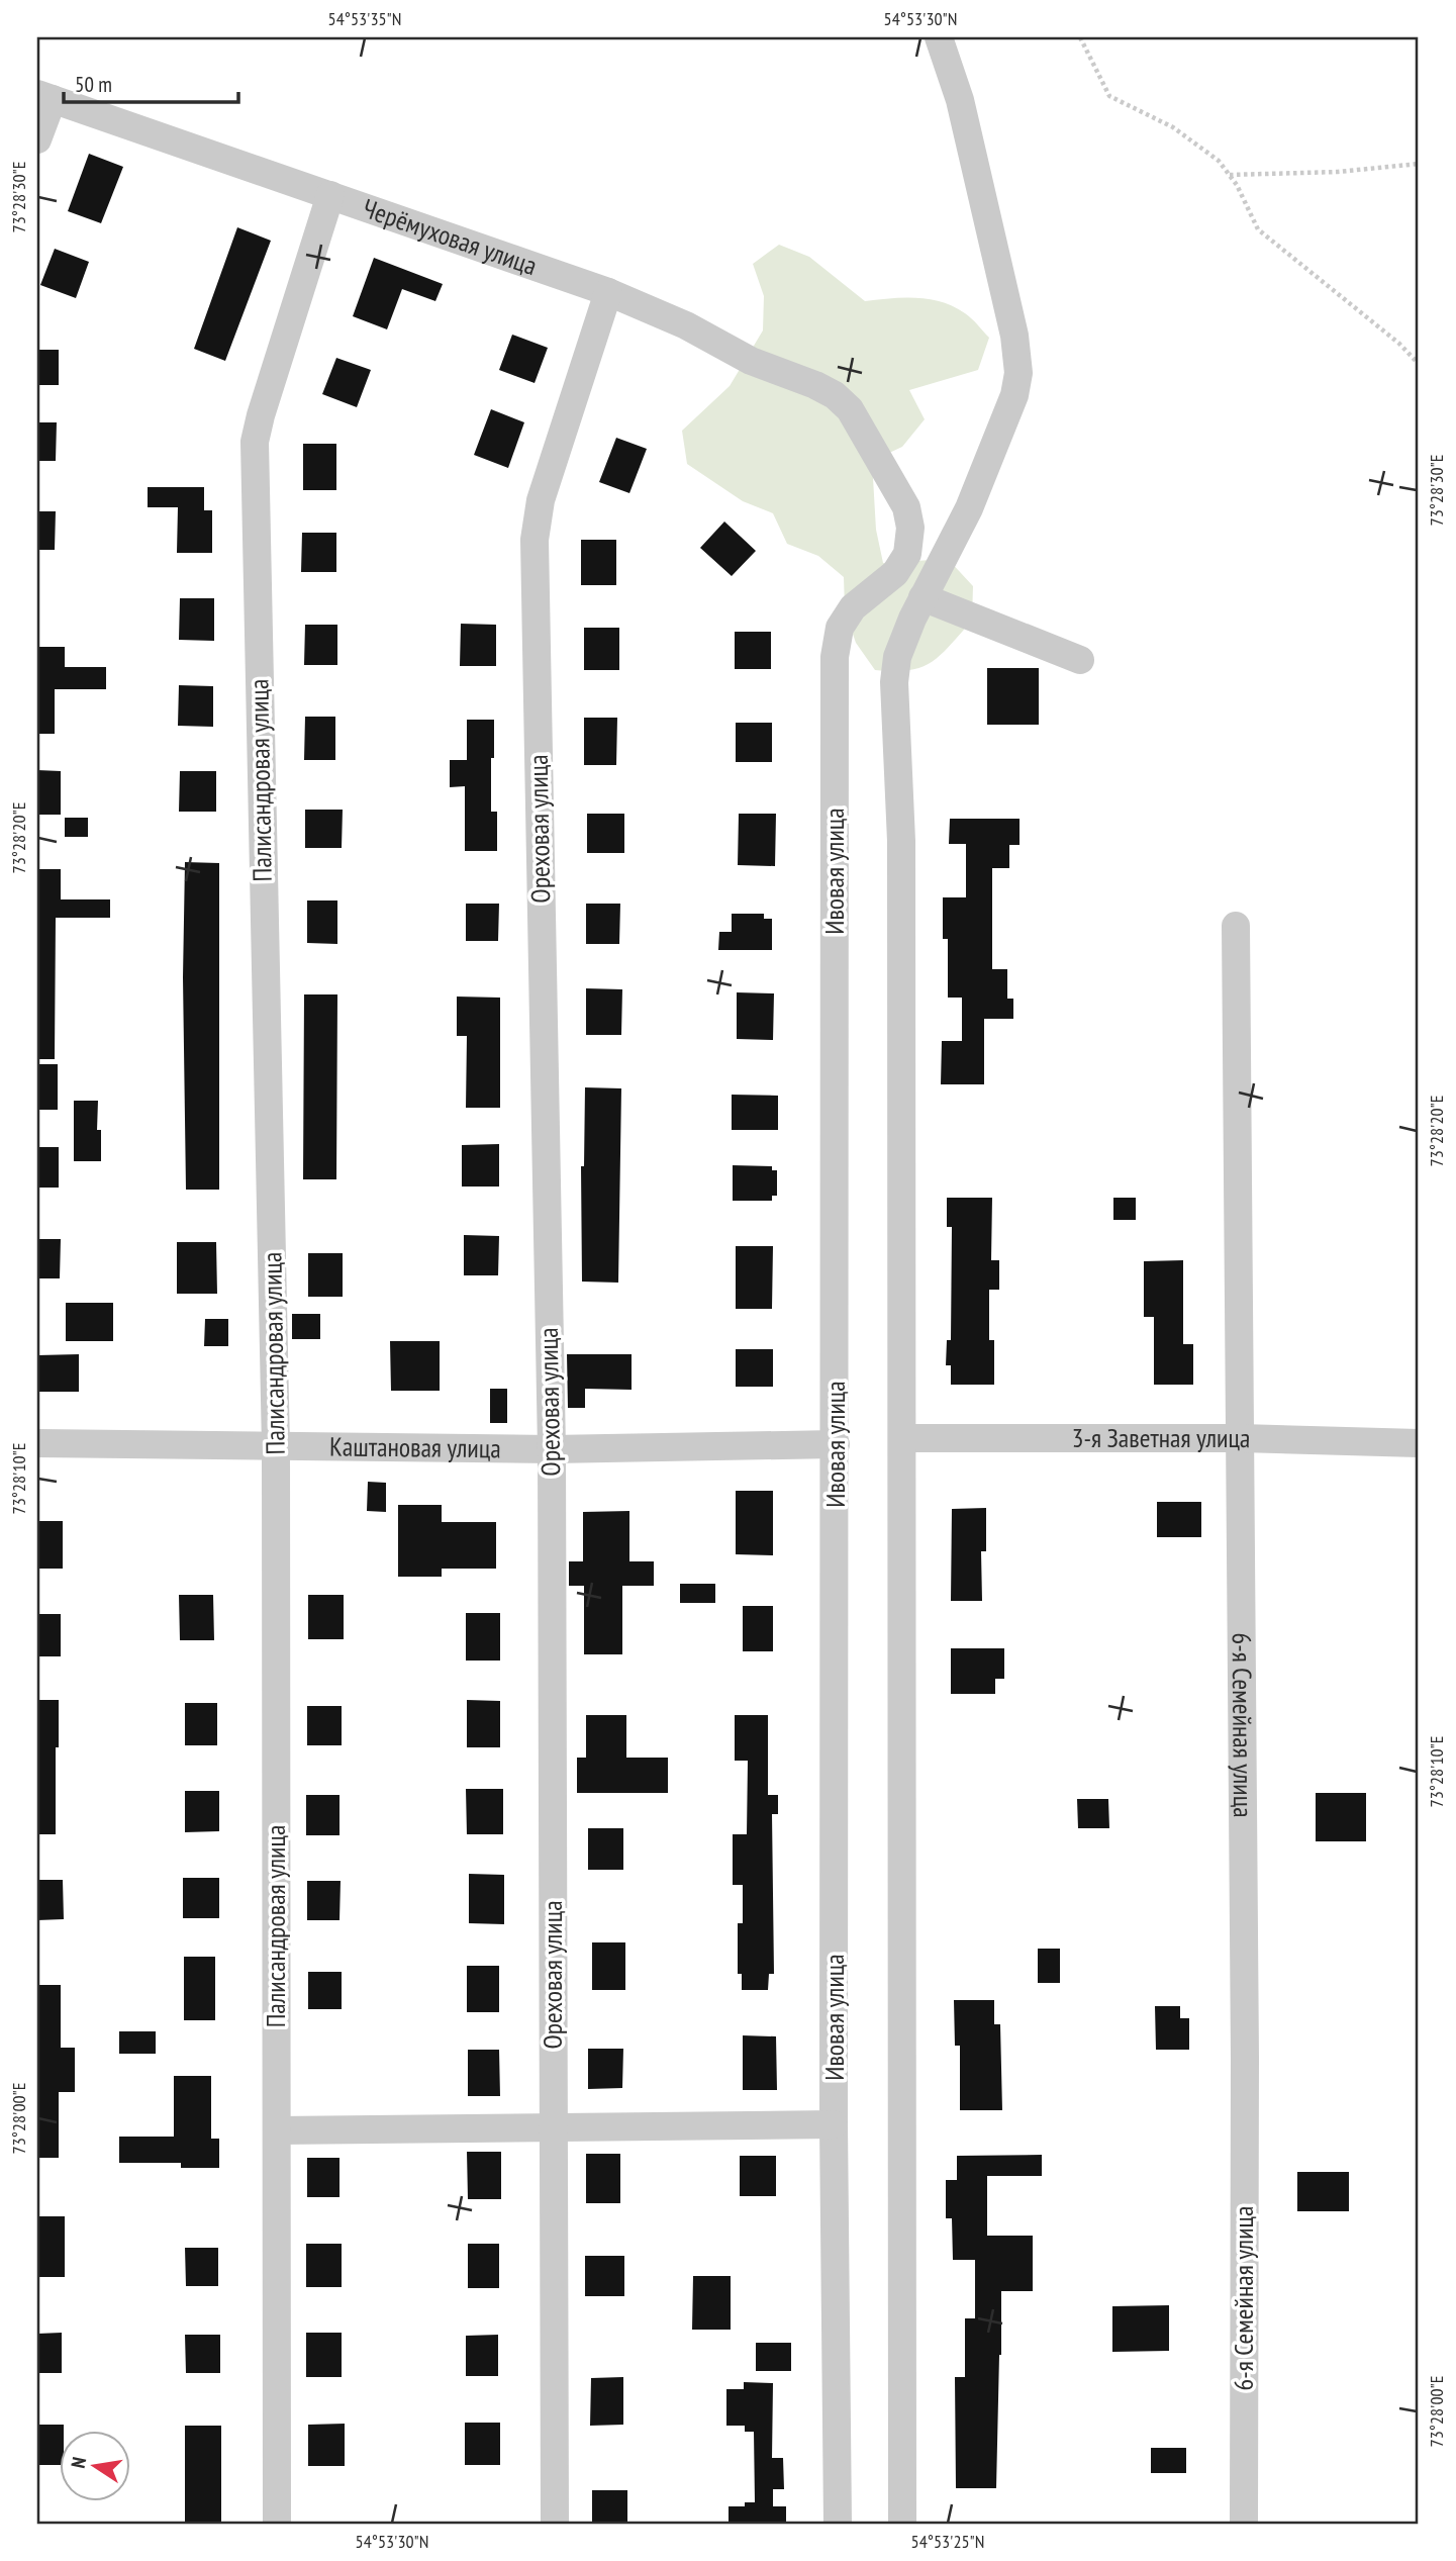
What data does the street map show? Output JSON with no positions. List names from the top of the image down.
{
  "streets": {
    "street": [
      "Черёмуховая улица",
      "Палисандровая улица",
      "Ореховая улица",
      "Ивовая улица",
      "3-я Заветная улица",
      "Каштановая улица",
      "6-я Семейная улица"
    ]
  },
  "crossings": [
    ["Черёмуховая улица", "Палисандровая улица"],
    ["Черёмуховая улица", "Ореховая улица"],
    ["Черёмуховая улица", "Ивовая улица"],
    ["Палисандровая улица", "Каштановая улица"],
    ["Ореховая улица", "Каштановая улица"],
    ["Ивовая улица", "Каштановая улица"],
    ["3-я Заветная улица", "6-я Семейная улица"]
  ],
  "scale_bar": "50 m",
  "north": "left",
  "coordinates": [
    "54°53'35\"N",
    "54°53'30\"N",
    "73°28'30\"E",
    "73°28'20\"E",
    "73°28'10\"E",
    "73°28'00\"E",
    "54°53'25\"N"
  ]
}
